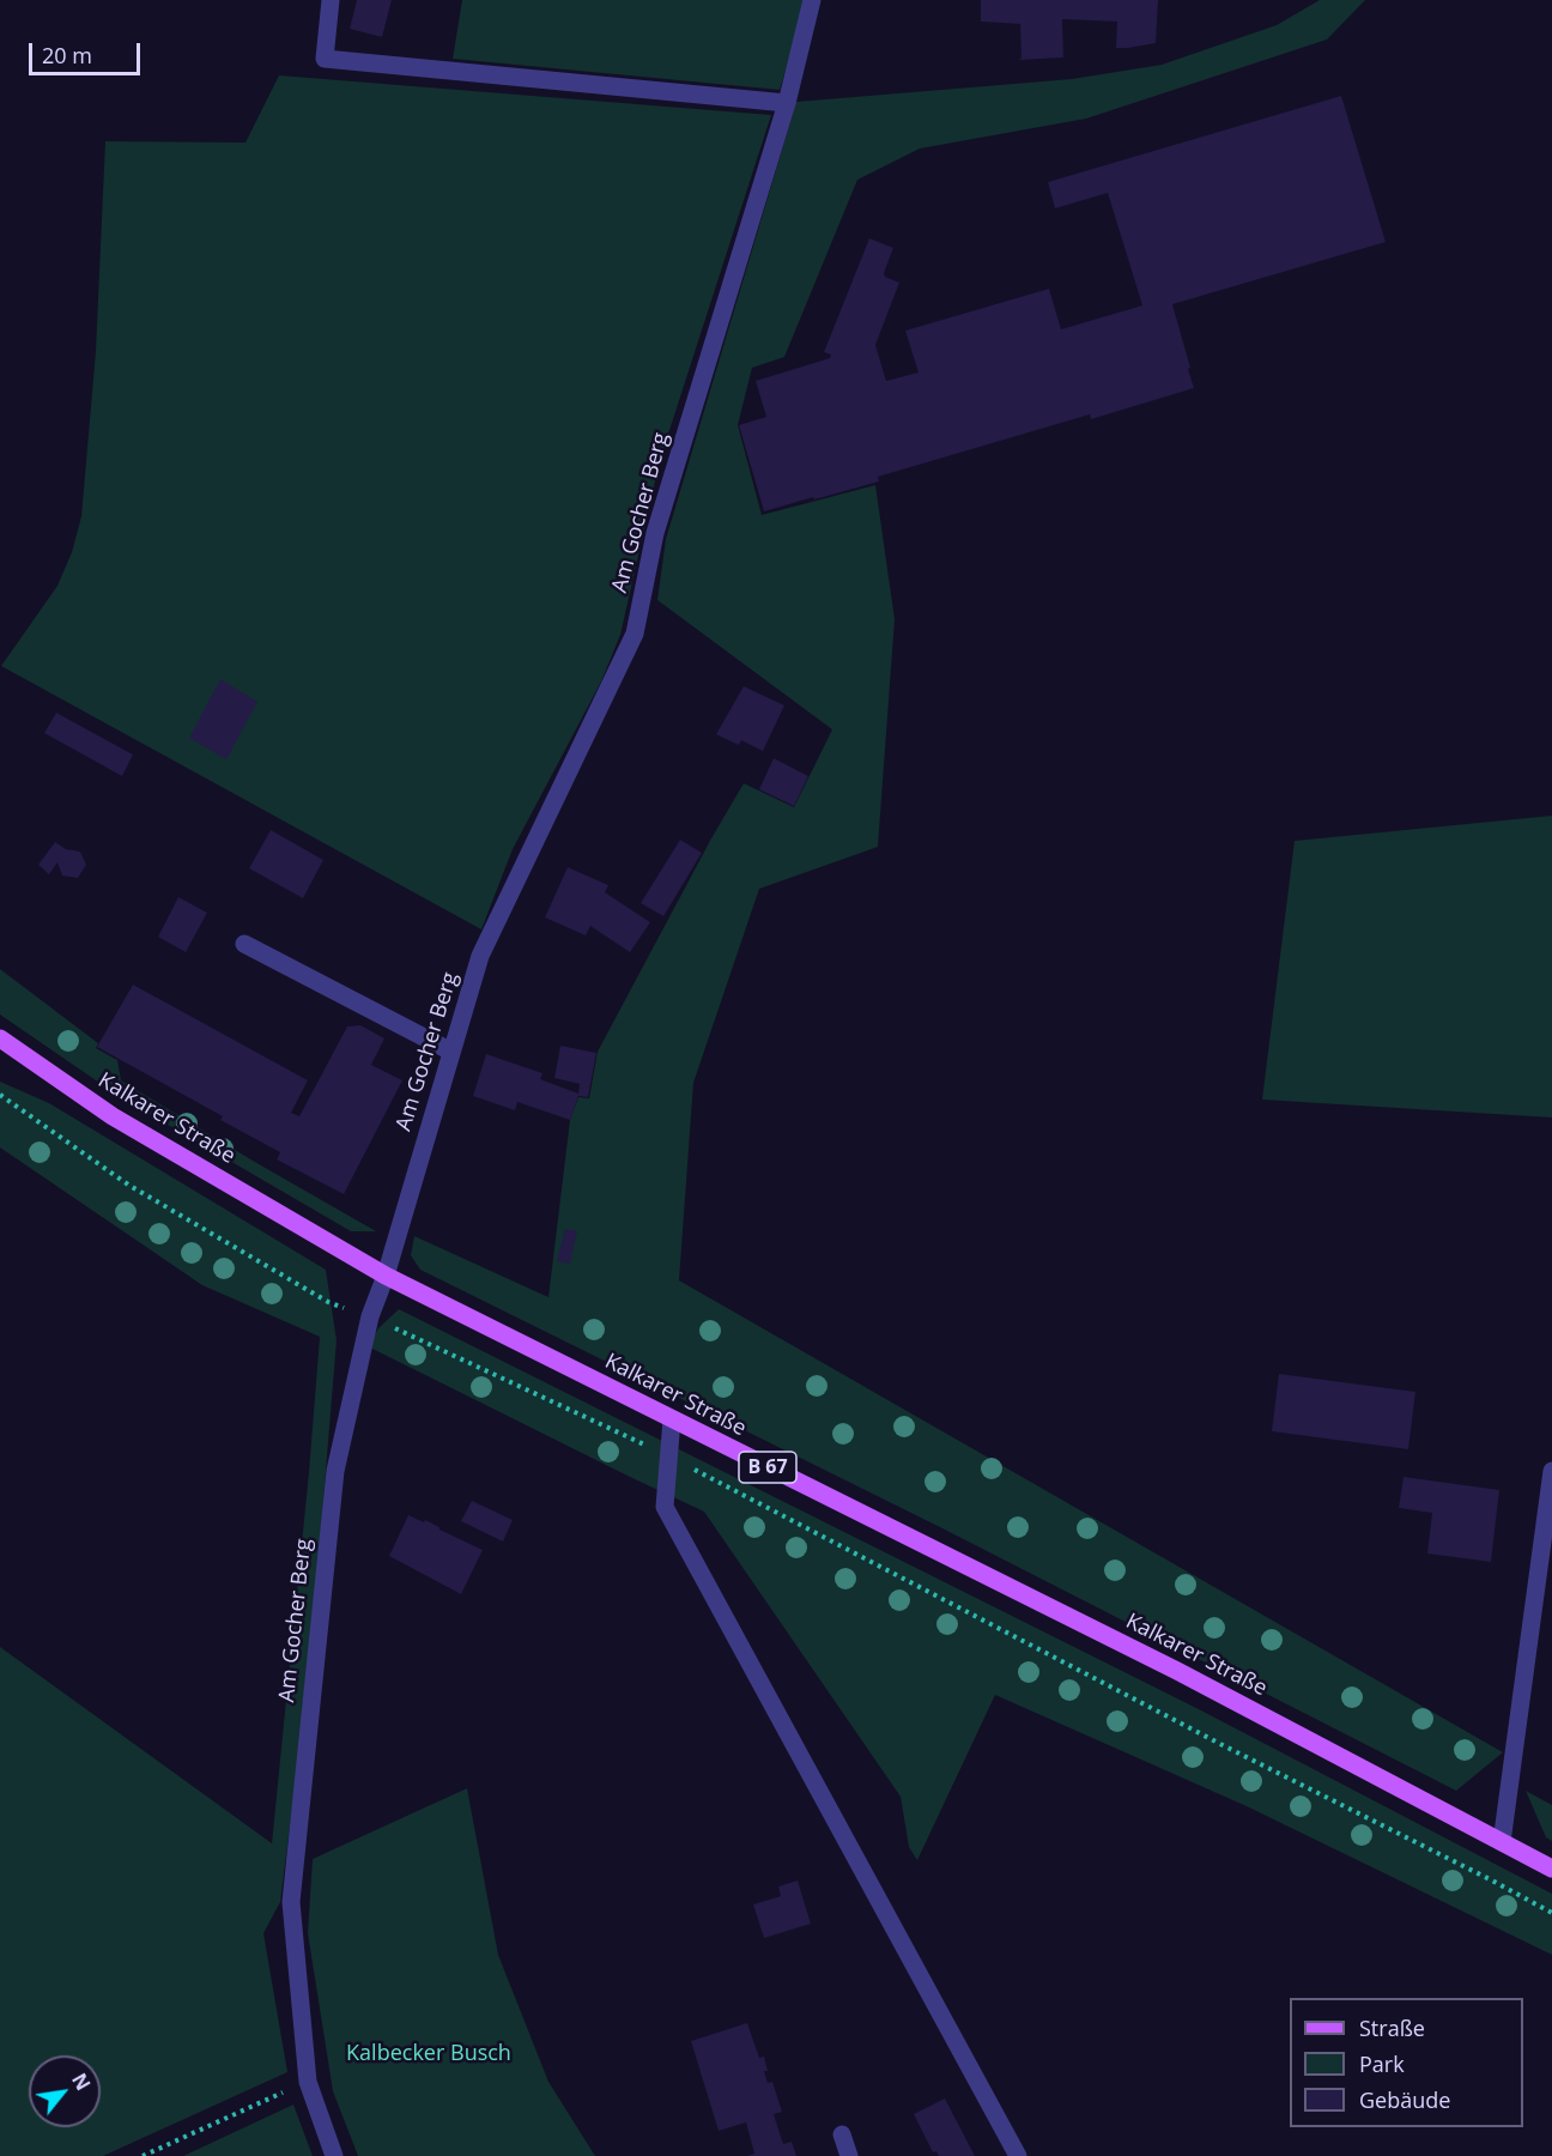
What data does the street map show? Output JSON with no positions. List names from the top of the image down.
{
  "streets": {
    "main road": ["Kalkarer Straße", "B 67"],
    "street": ["Am Gocher Berg"]
  },
  "crossings": [
    ["Am Gocher Berg", "Kalkarer Straße"]
  ],
  "parks": ["Kalbecker Busch"],
  "legend": ["Straße", "Park", "Gebäude"],
  "scale_bar": "20 m",
  "north": "top right"
}
